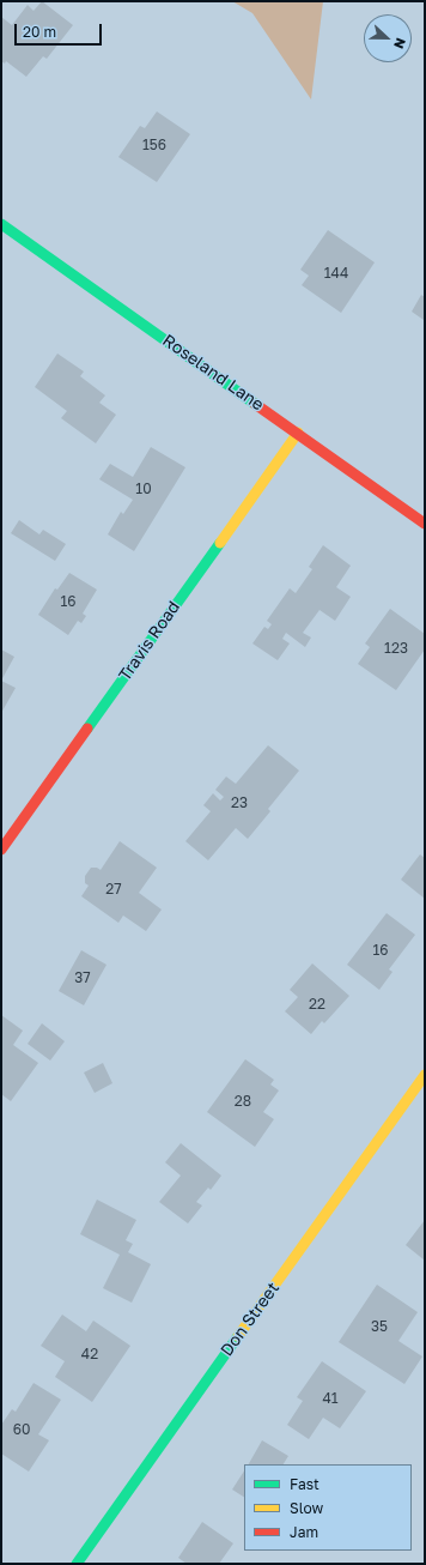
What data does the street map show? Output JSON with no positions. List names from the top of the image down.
{
  "streets": {
    "street": ["Roseland Lane", "Travis Road", "Don Street"]
  },
  "crossings": [
    ["Roseland Lane", "Travis Road"]
  ],
  "house_numbers": [
    "156",
    "144",
    "10",
    "16",
    "123",
    "23",
    "27",
    "16",
    "37",
    "22",
    "28",
    "35",
    "42",
    "41",
    "60"
  ],
  "legend": ["Fast", "Slow", "Jam"],
  "scale_bar": "20 m",
  "north": "right"
}
